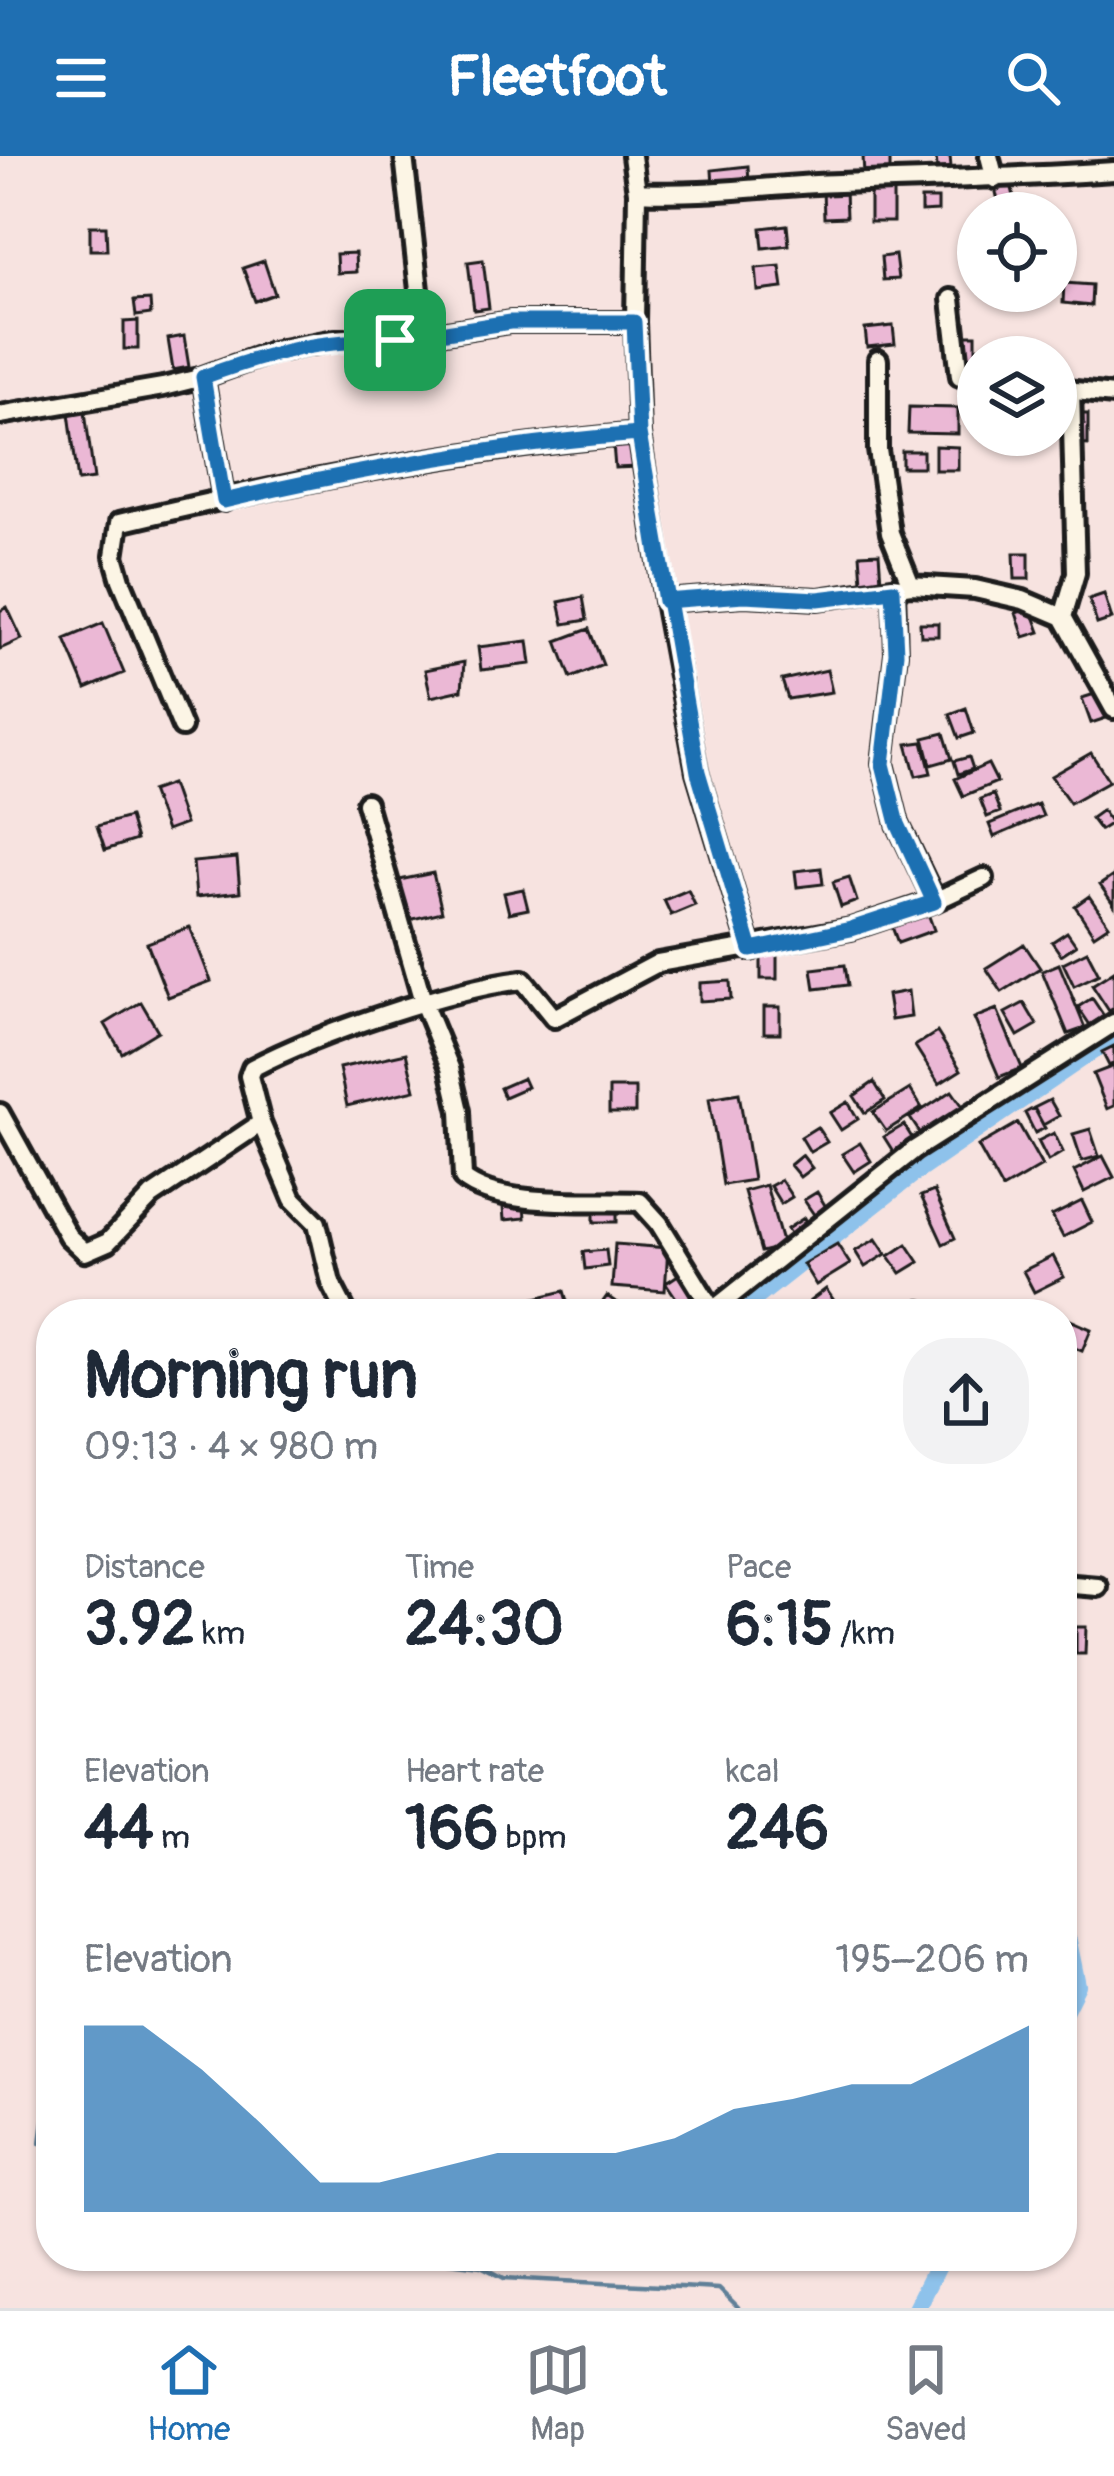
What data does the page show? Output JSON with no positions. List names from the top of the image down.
{
  "page": {
    "header": "Fleetfoot",
    "heading": ["Morning run", "09:13 · 4 × 980 m"],
    "stats": [
      ["Distance", "3.92 km"],
      ["Time", "24:30"],
      ["Pace", "6:15 /km"],
      ["Elevation", "44 m"],
      ["Heart rate", "166 bpm"],
      ["kcal", "246"]
    ],
    "chart": ["Elevation", "195–206 m"],
    "tabs": ["Home", "Map", "Saved"]
  }
}
